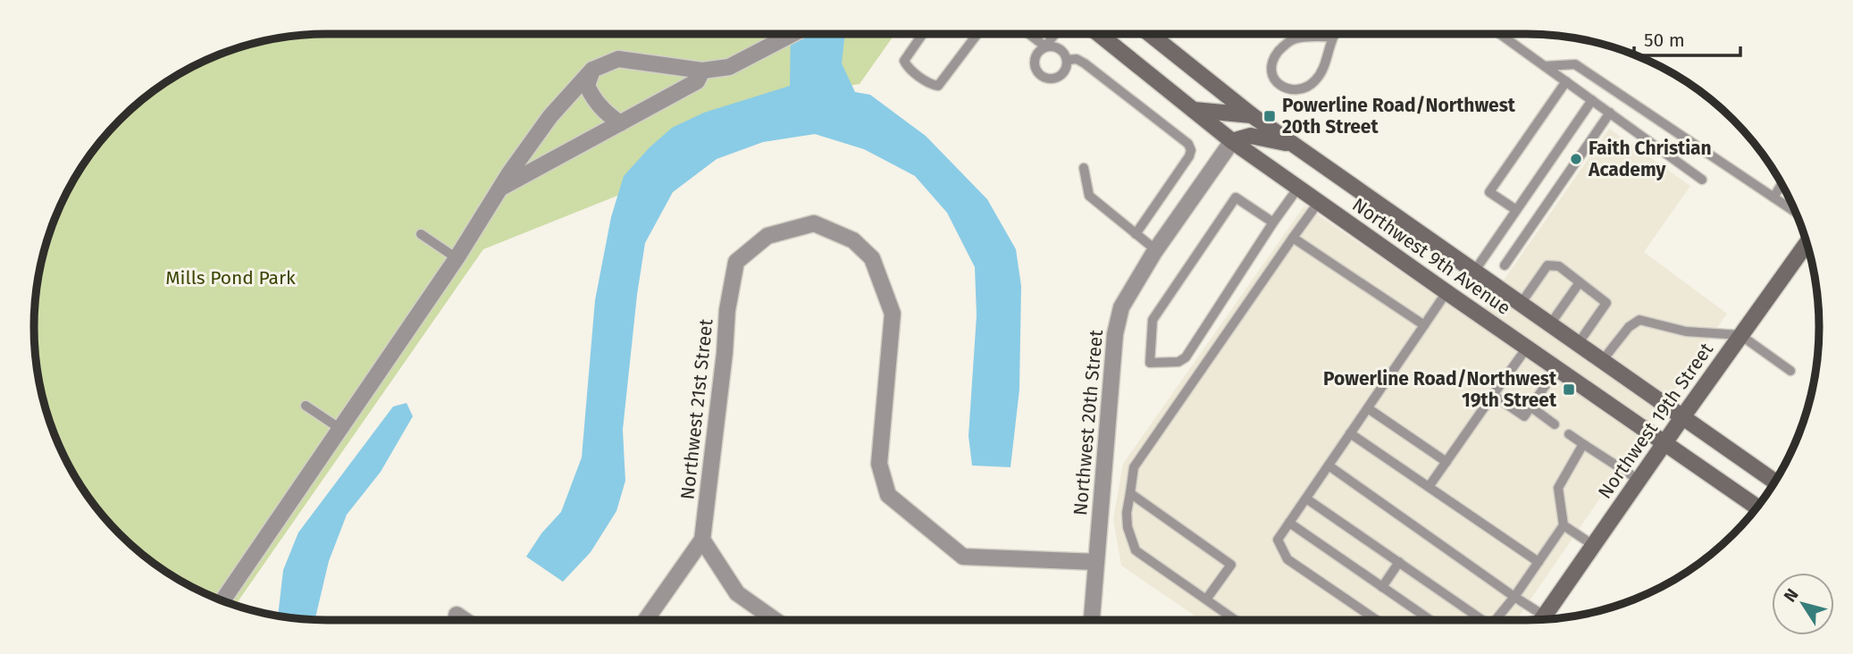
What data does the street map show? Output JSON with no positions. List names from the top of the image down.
{
  "streets": {
    "main road": ["Northwest 9th Avenue", "Northwest 19th Street"],
    "street": ["Northwest 21st Street", "Northwest 20th Street"]
  },
  "crossings": [
    ["Northwest 9th Avenue", "Northwest 19th Street"],
    ["Northwest 9th Avenue", "Northwest 20th Street"],
    ["Northwest 21st Street", "Northwest 20th Street"]
  ],
  "parks": ["Mills Pond Park"],
  "places": {
    "transit": ["Powerline Road/Northwest 20th Street", "Powerline Road/Northwest 19th Street"],
    "other": ["Faith Christian Academy"]
  },
  "scale_bar": "50 m",
  "north": "top left"
}
